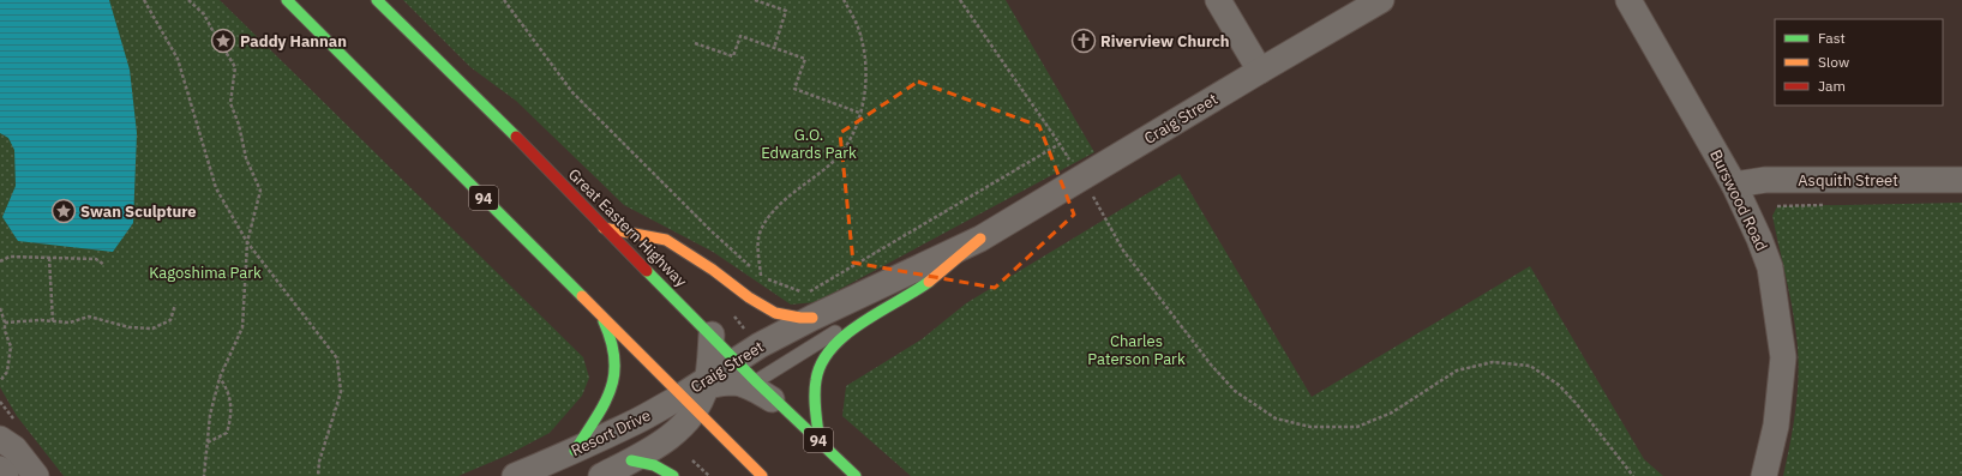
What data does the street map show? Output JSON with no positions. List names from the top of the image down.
{
  "streets": {
    "highway": ["94", "Great Eastern Highway"],
    "street": [
      "Craig Street",
      "Asquith Street",
      "Burswood Road",
      "Resort Drive"
    ]
  },
  "crossings": [
    ["Craig Street", "94"],
    ["Craig Street", "Great Eastern Highway"],
    ["Craig Street", "Resort Drive"],
    ["Asquith Street", "Burswood Road"],
    ["94", "Resort Drive"],
    ["Great Eastern Highway", "Resort Drive"]
  ],
  "parks": ["G.O. Edwards Park", "Kagoshima Park", "Charles Paterson Park"],
  "places": {
    "place": ["Paddy Hannan", "Swan Sculpture"],
    "church": ["Riverview Church"]
  },
  "legend": ["Fast", "Slow", "Jam"]
}
